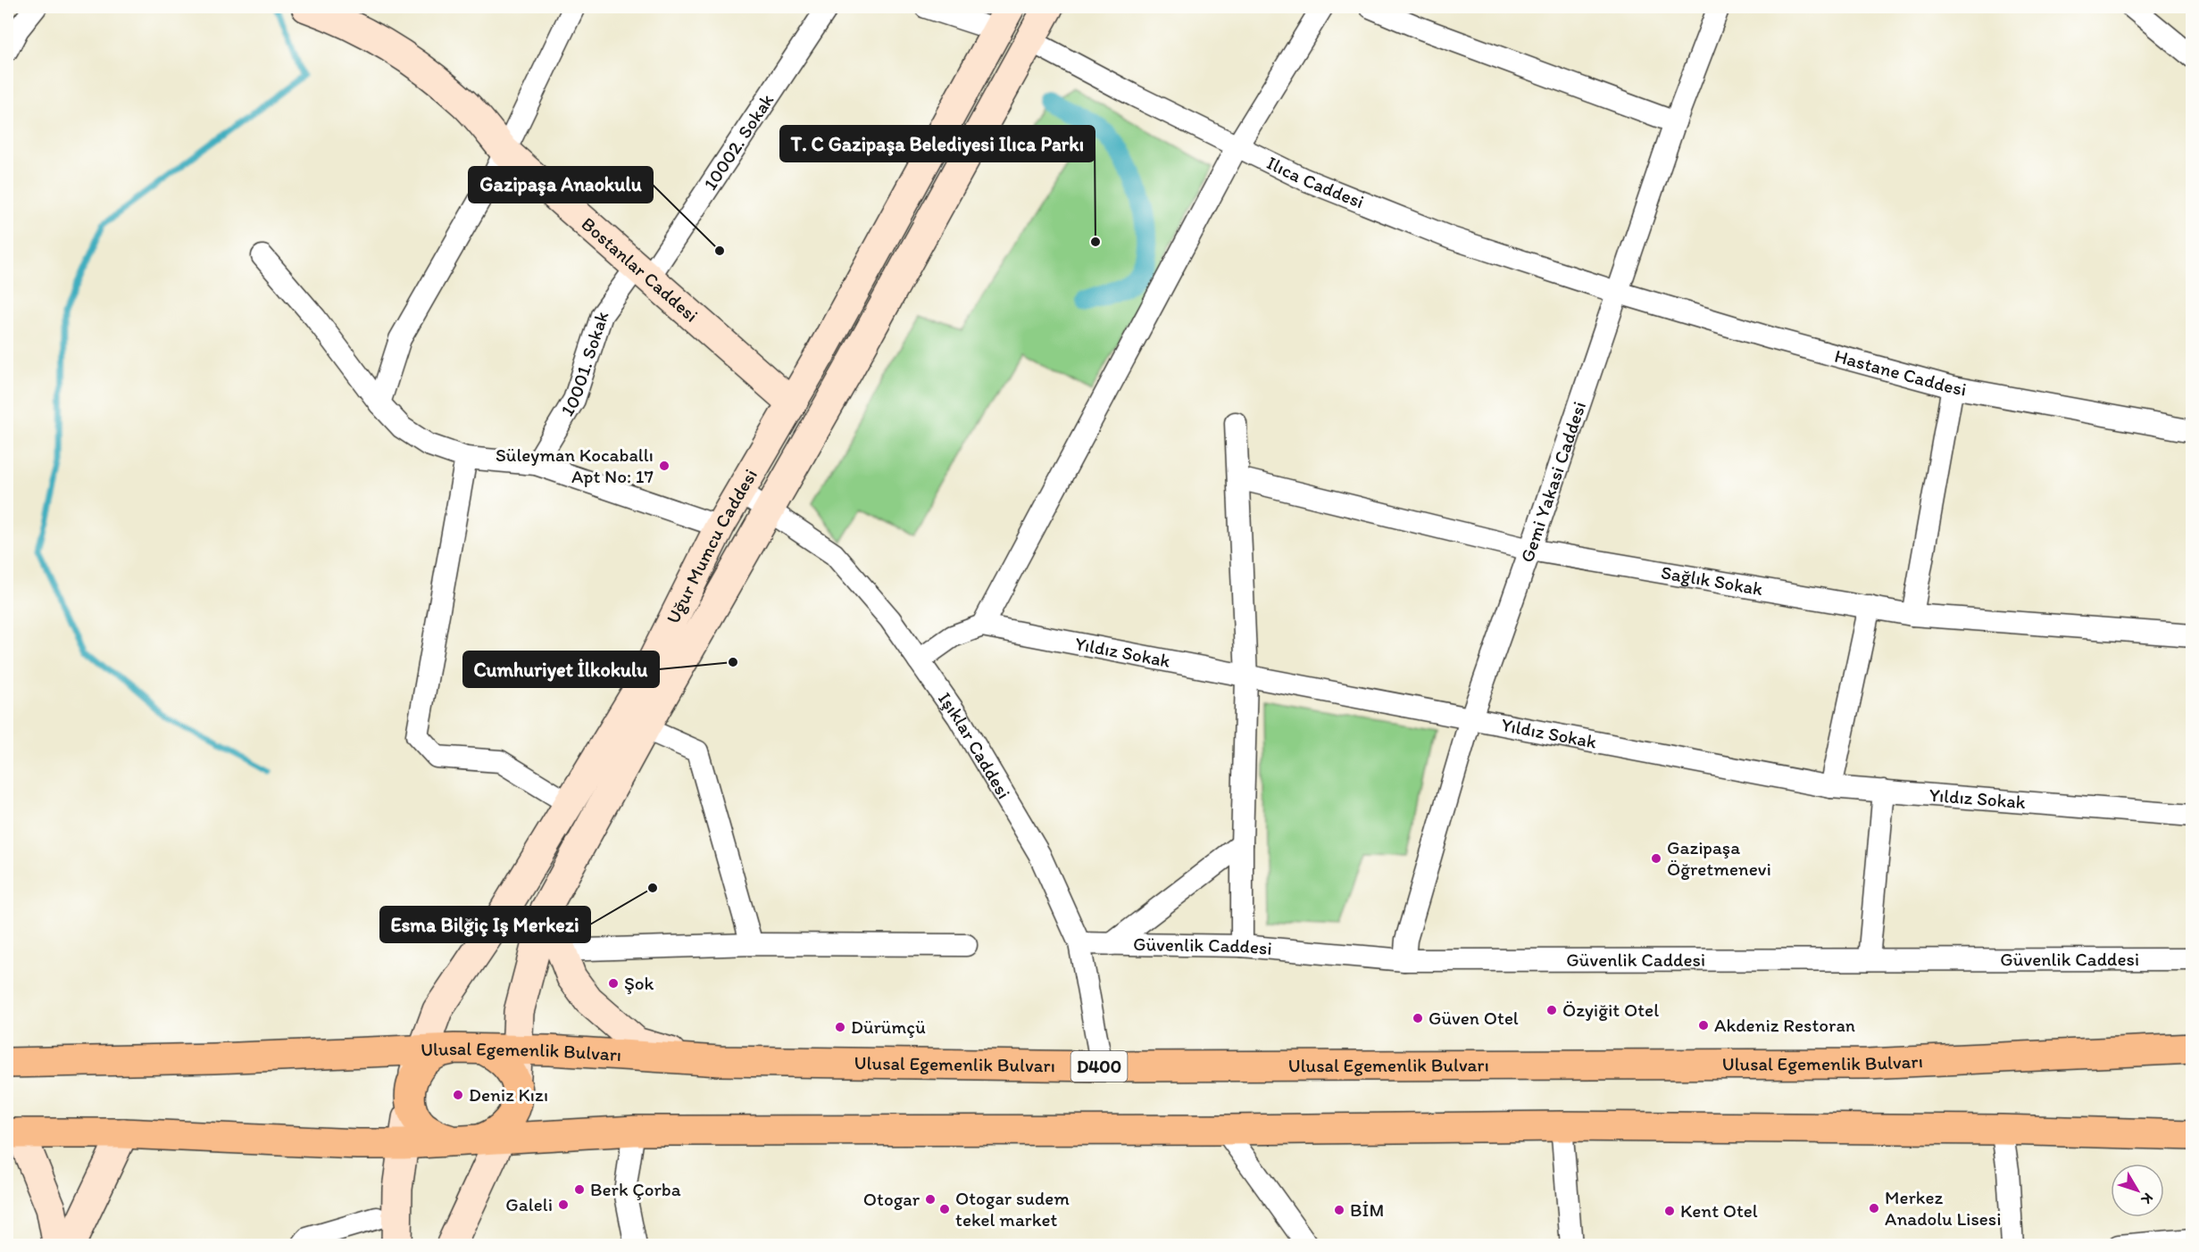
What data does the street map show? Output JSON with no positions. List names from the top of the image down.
{
  "streets": {
    "highway": ["Ulusal Egemenlik Bulvarı", "D400"],
    "main road": ["Bostanlar Caddesi", "Uğur Mumcu Caddesi"],
    "street": [
      "10002. Sokak",
      "Ilıca Caddesi",
      "10001. Sokak",
      "Hastane Caddesi",
      "Gemi Yakasi Caddesi",
      "Sağlık Sokak",
      "Yıldız Sokak",
      "Işıklar Caddesi",
      "Güvenlik Caddesi"
    ]
  },
  "crossings": [
    ["10002. Sokak", "Bostanlar Caddesi"],
    ["10002. Sokak", "10001. Sokak"],
    ["Ilıca Caddesi", "Hastane Caddesi"],
    ["Ilıca Caddesi", "Gemi Yakasi Caddesi"],
    ["Ilıca Caddesi", "Uğur Mumcu Caddesi"],
    ["Bostanlar Caddesi", "10001. Sokak"],
    ["Bostanlar Caddesi", "Uğur Mumcu Caddesi"],
    ["Hastane Caddesi", "Gemi Yakasi Caddesi"],
    ["Gemi Yakasi Caddesi", "Sağlık Sokak"],
    ["Gemi Yakasi Caddesi", "Yıldız Sokak"],
    ["Gemi Yakasi Caddesi", "Güvenlik Caddesi"],
    ["Uğur Mumcu Caddesi", "Işıklar Caddesi"],
    ["Uğur Mumcu Caddesi", "Ulusal Egemenlik Bulvarı"],
    ["Işıklar Caddesi", "Güvenlik Caddesi"],
    ["Işıklar Caddesi", "Ulusal Egemenlik Bulvarı"]
  ],
  "places": [
    "T. C Gazipaşa Belediyesi Ilıca Parkı",
    "Gazipaşa Anaokulu",
    "Süleyman Kocaballı Apt No: 17",
    "Cumhuriyet İlkokulu",
    "Gazipaşa Öğretmenevi",
    "Esma Bilğiç Iş Merkezi",
    "Şok",
    "Özyiğit Otel",
    "Güven Otel",
    "Akdeniz Restoran",
    "Dürümçü",
    "Deniz Kızı",
    "Berk Çorba",
    "Otogar",
    "Galeli",
    "Merkez Anadolu Lisesi",
    "Otogar sudem tekel market",
    "BİM",
    "Kent Otel"
  ],
  "north": "bottom right"
}
